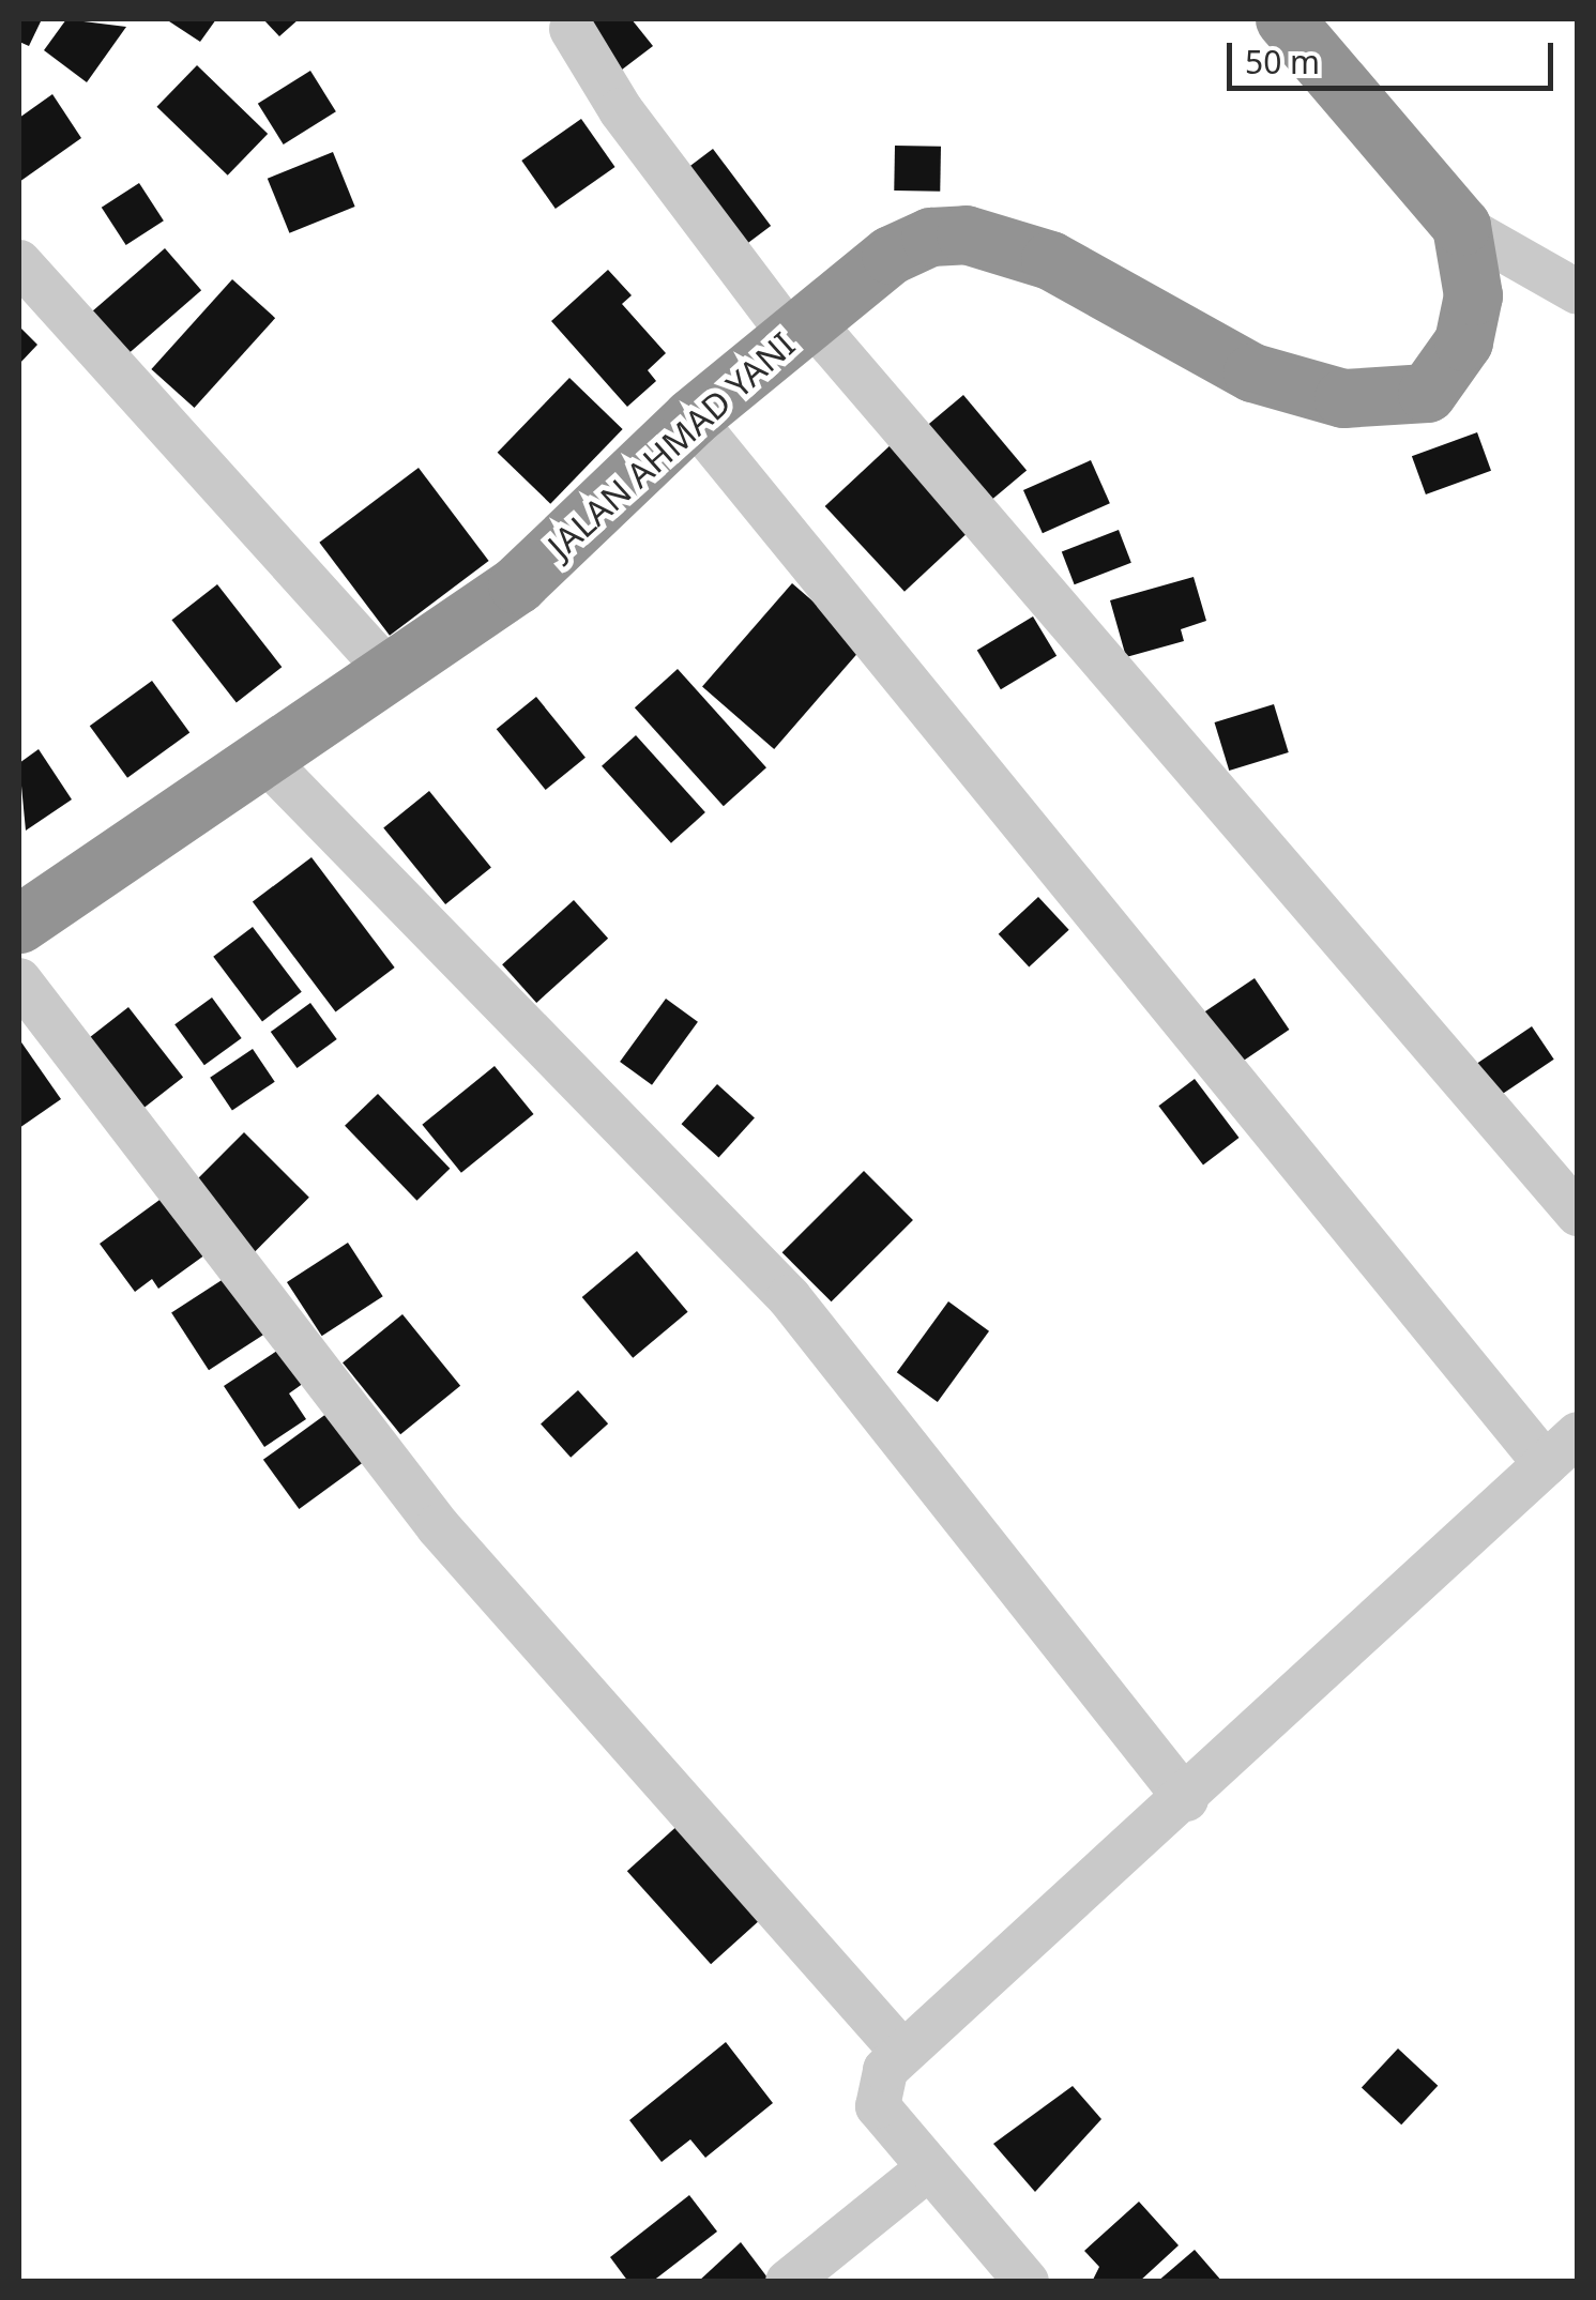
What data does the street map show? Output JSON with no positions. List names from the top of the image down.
{
  "streets": {
    "highway": ["JALAN AHMAD YANI"]
  },
  "scale_bar": "50 m"
}
